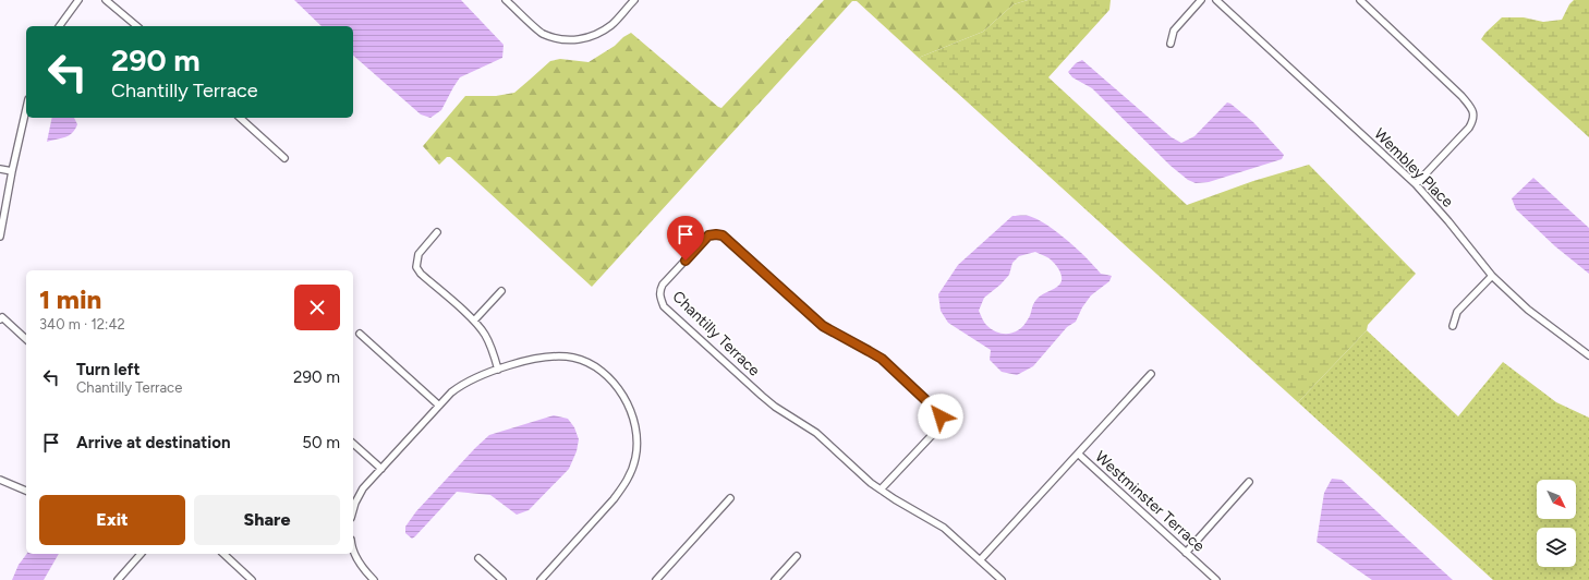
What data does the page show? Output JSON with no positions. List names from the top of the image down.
{
  "streets": {
    "street": ["Wembley Place", "Chantilly Terrace", "Westminster Terrace"]
  },
  "crossings": [
    ["Chantilly Terrace", "Westminster Terrace"]
  ],
  "north": "bottom right",
  "page": {
    "turn": ["290 m", "Chantilly Terrace"],
    "heading": ["1 min", "340 m · 12:42"],
    "list": [
      {
        "name": "Turn left",
        "note": "Chantilly Terrace",
        "value": "290 m"
      },
      {
        "name": "Arrive at destination",
        "value": "50 m"
      }
    ],
    "buttons": ["Exit", "Share"]
  }
}
